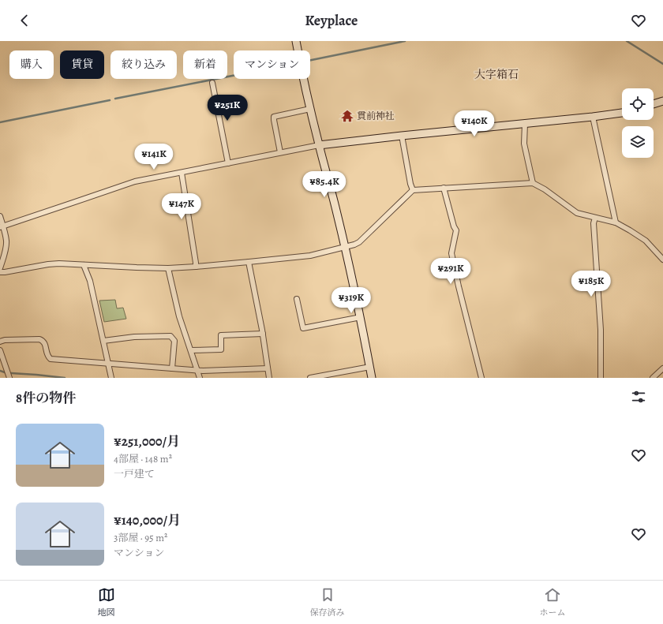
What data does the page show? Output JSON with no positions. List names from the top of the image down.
{
  "districts": ["大字箱石"],
  "places": {
    "temple": ["貫前神社"]
  },
  "page": {
    "header": "Keyplace",
    "chip": [
      "購入",
      "賃貸",
      "絞り込み",
      "新着",
      "マンション"
    ],
    "price": [
      "¥251K",
      "¥140K",
      "¥141K",
      "¥85.4K",
      "¥147K",
      "¥291K",
      "¥185K",
      "¥319K"
    ],
    "heading": "8件の物件",
    "list": [
      {
        "name": "¥251,000/月",
        "note": "4部屋 · 148 m² · 一戸建て"
      },
      {
        "name": "¥140,000/月",
        "note": "3部屋 · 95 m² · マンション"
      }
    ],
    "tabs": ["地図", "保存済み", "ホーム"]
  }
}
